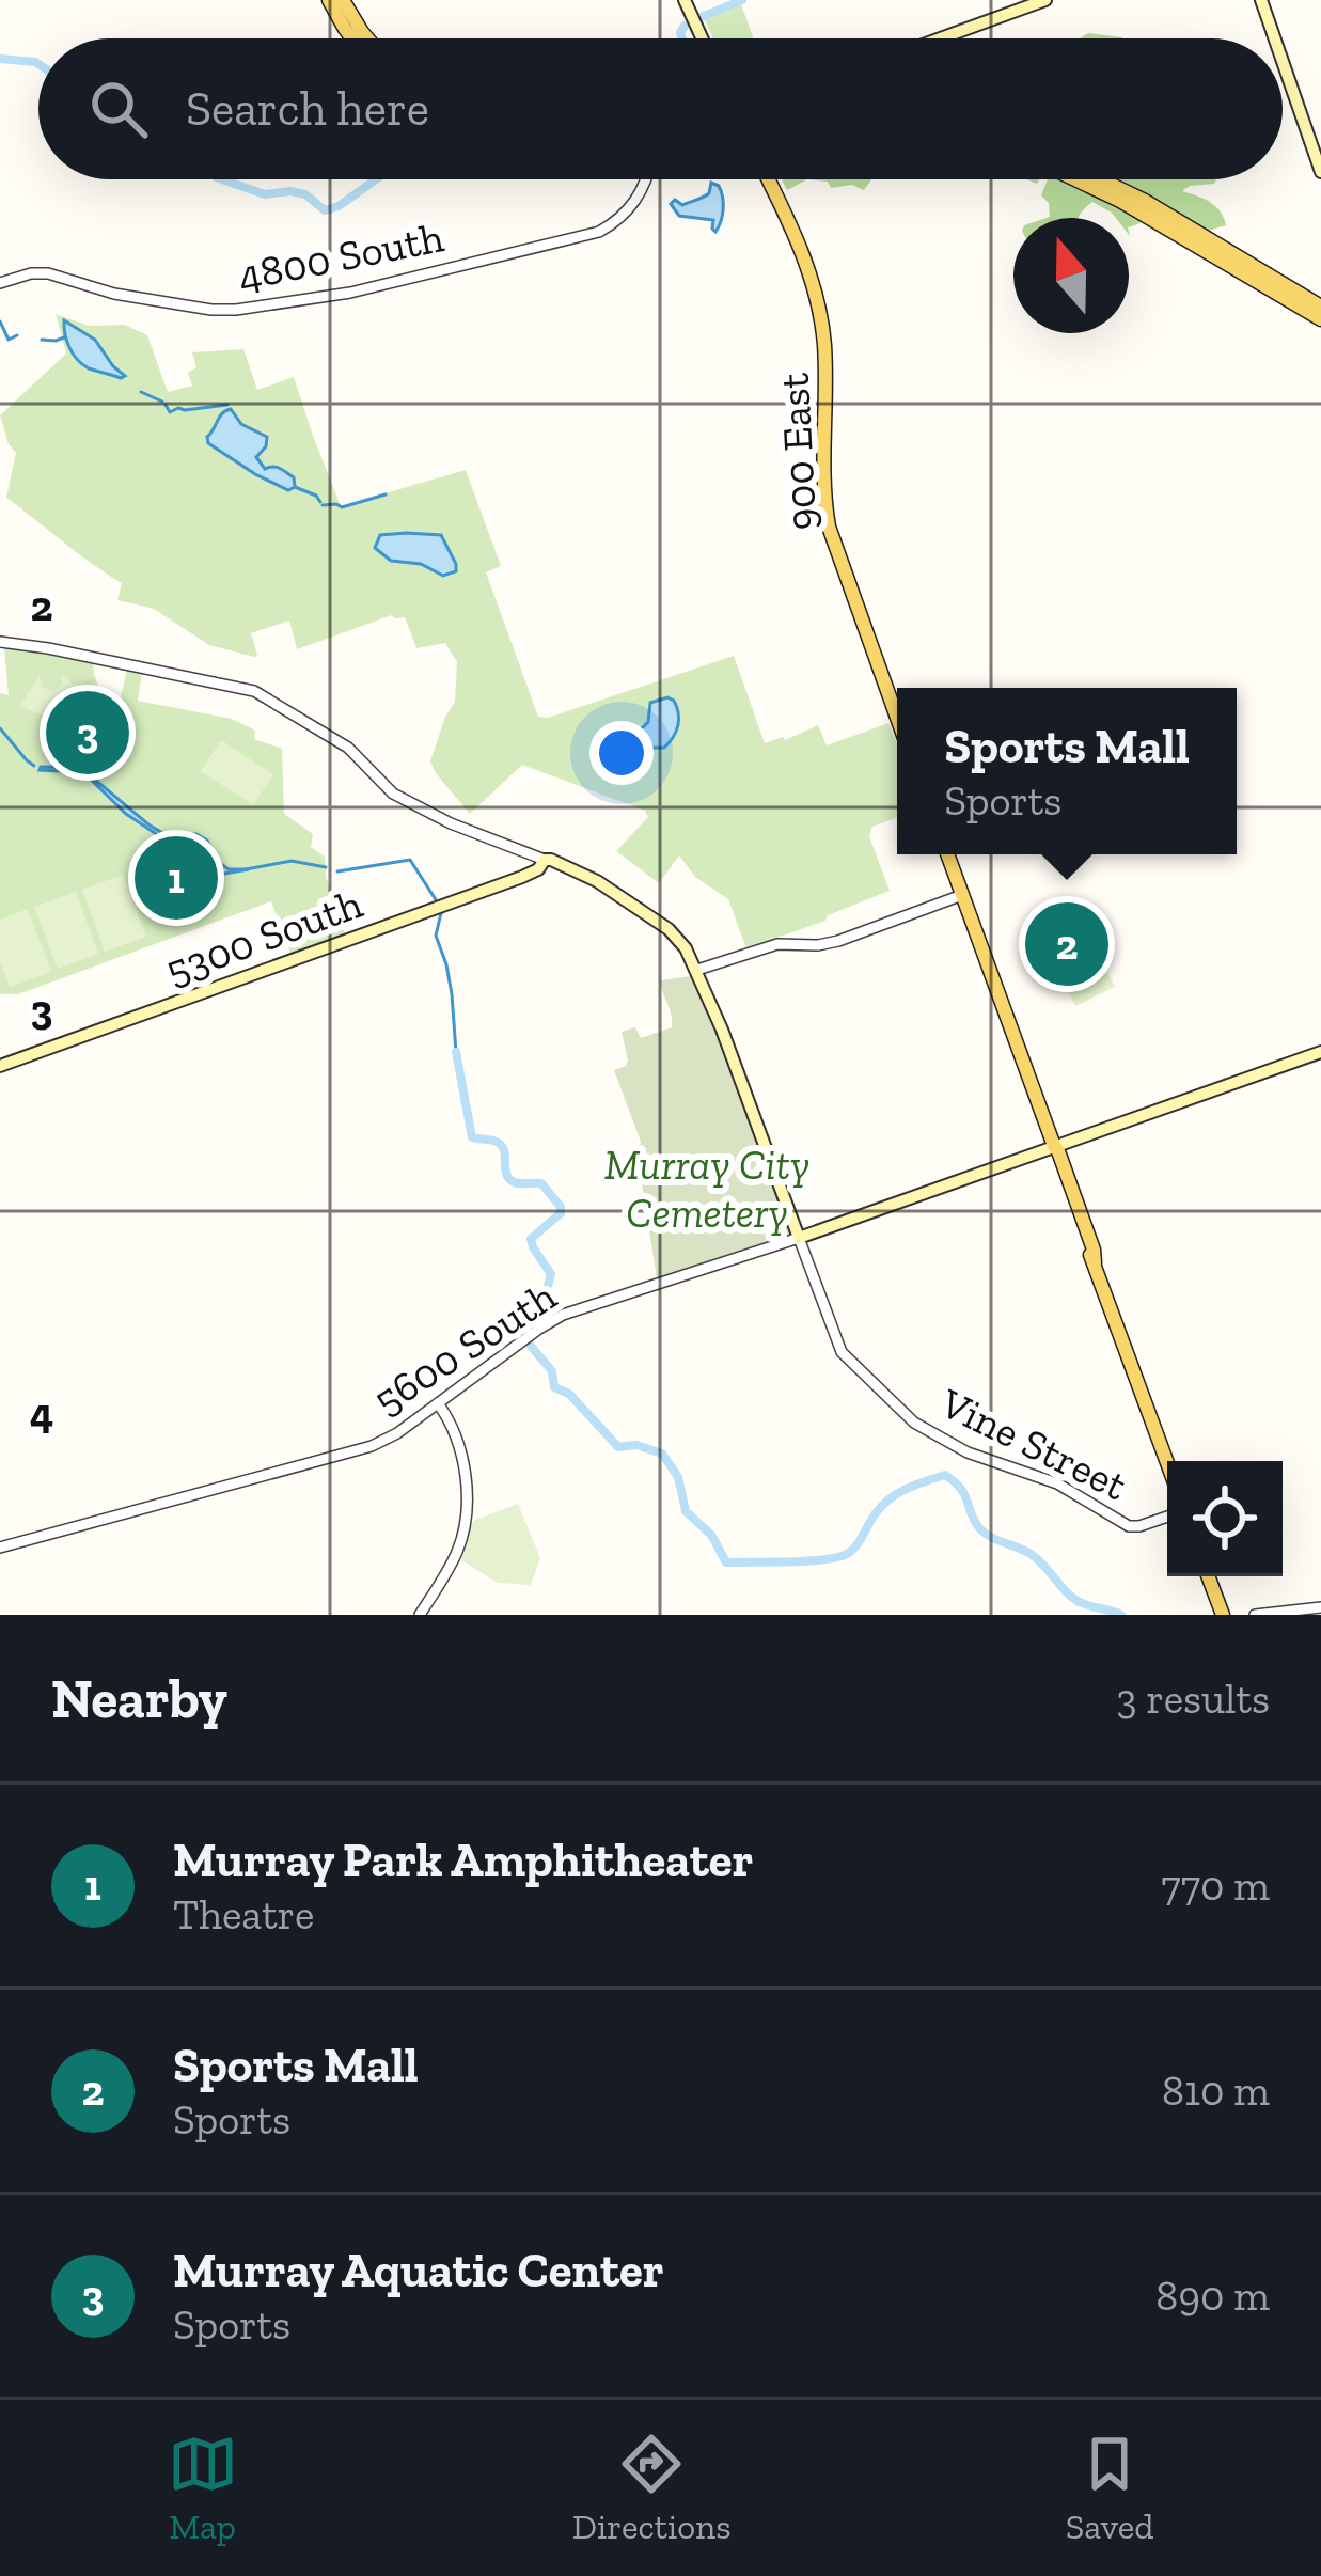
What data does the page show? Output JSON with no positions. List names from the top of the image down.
{
  "streets": {
    "main road": [
      "900 East",
      "5300 South",
      "5600 South",
      "Vine Street"
    ],
    "street": ["4800 South"]
  },
  "crossings": [
    ["5300 South", "Vine Street"],
    ["5600 South", "Vine Street"]
  ],
  "parks": ["Murray City Cemetery"],
  "north": "top",
  "page": {
    "search": "Search here",
    "pins": ["3", "1", "2"],
    "popup": ["Sports Mall", "Sports"],
    "heading": ["Nearby", "3 results"],
    "list": [
      {
        "mark": "1",
        "name": "Murray Park Amphitheater",
        "note": "Theatre",
        "value": "770 m"
      },
      {
        "mark": "2",
        "name": "Sports Mall",
        "note": "Sports",
        "value": "810 m"
      },
      {
        "mark": "3",
        "name": "Murray Aquatic Center",
        "note": "Sports",
        "value": "890 m"
      }
    ],
    "nav": ["Map", "Directions", "Saved"]
  },
  "grid": {
    "rows": ["2", "3", "4"]
  }
}
